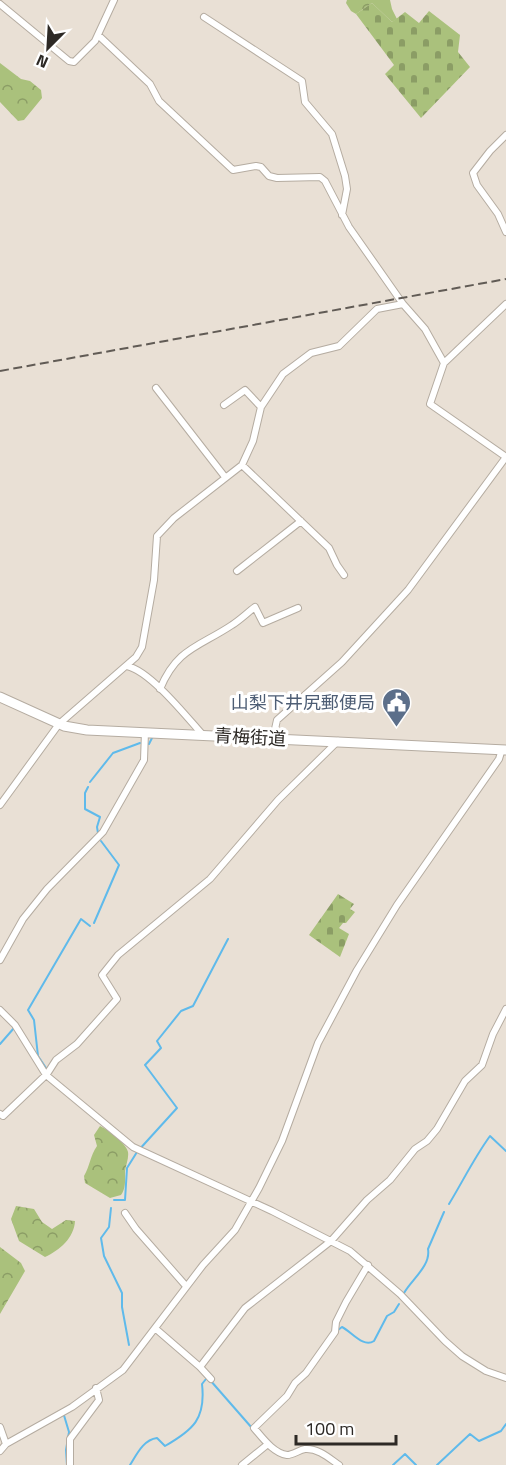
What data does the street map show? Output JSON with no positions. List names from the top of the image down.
{
  "streets": {
    "main road": ["青梅街道"]
  },
  "places": {
    "public building": ["山梨下井尻郵便局"]
  },
  "scale_bar": "100 m",
  "north": "bottom left"
}
